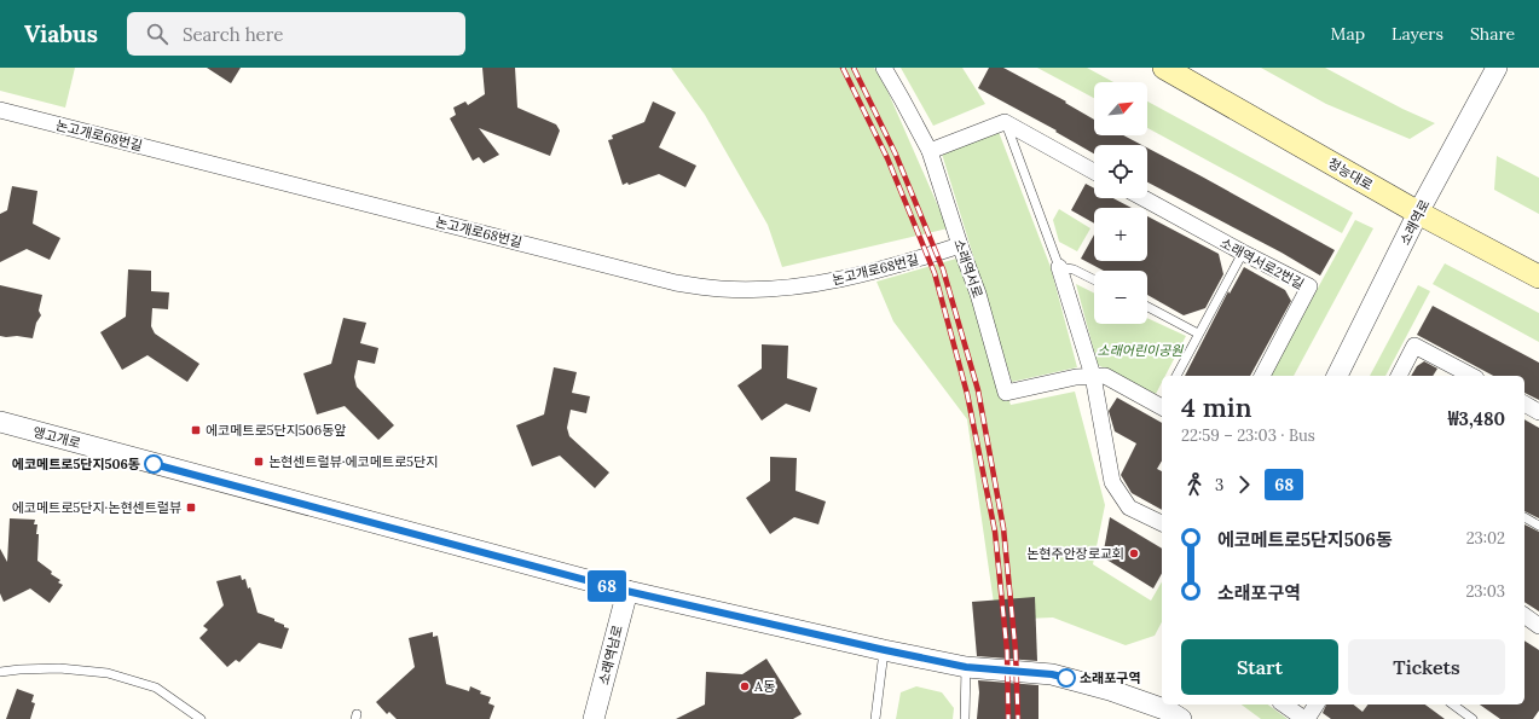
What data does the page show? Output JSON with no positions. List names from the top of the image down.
{
  "streets": {
    "main road": ["청능대로"],
    "street": [
      "논고개로68번길",
      "소래역로",
      "소래역서로2번길",
      "소래역서로",
      "앵고개로",
      "소래역남로"
    ]
  },
  "crossings": [
    ["논고개로68번길", "소래역서로"],
    ["청능대로", "소래역로"],
    ["앵고개로", "소래역남로"]
  ],
  "parks": ["소래어린이공원"],
  "places": {
    "transit": ["에코메트로5단지506동앞", "논현센트럴뷰·에코메트로5단지", "에코메트로5단지·논현센트럴뷰"],
    "other": [
      "에코메트로5단지506동",
      "논현주안장로교회",
      "소래포구역",
      "A동"
    ]
  },
  "lines": ["bus line 68"],
  "north": "top right",
  "page": {
    "header": "Viabus",
    "search": "Search here",
    "nav": ["Map", "Layers", "Share"],
    "on_map": "68",
    "map_buttons": ["+", "−"],
    "heading": ["4 min", "22:59 – 23:03 · Bus", "₩3,480"],
    "legs": ["3", "68"],
    "list": [
      {
        "name": "에코메트로5단지506동",
        "value": "23:02"
      },
      {
        "name": "소래포구역",
        "value": "23:03"
      }
    ],
    "buttons": ["Start", "Tickets"]
  }
}
